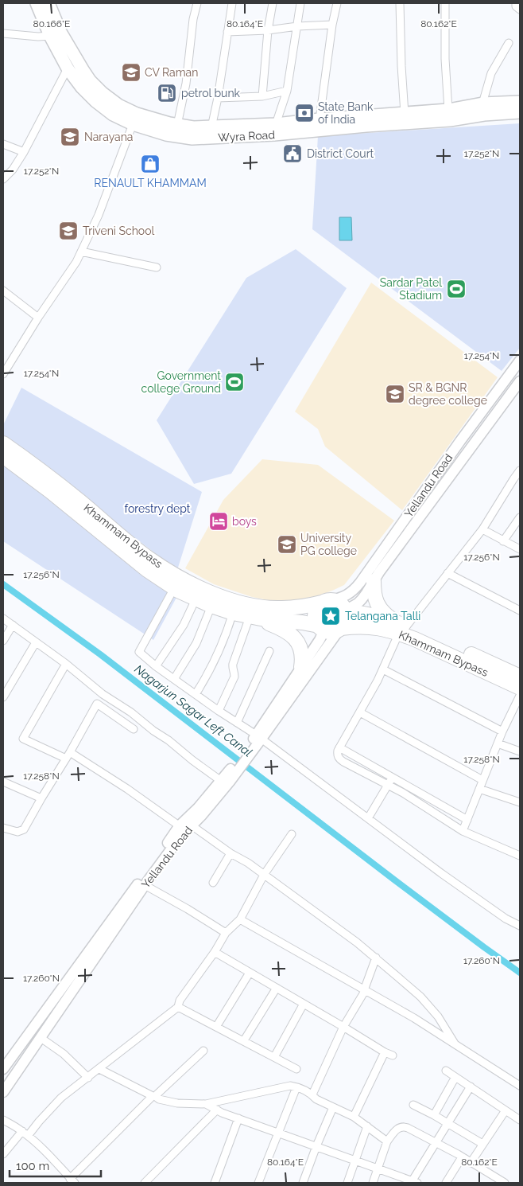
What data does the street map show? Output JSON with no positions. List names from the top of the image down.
{
  "streets": {
    "highway": ["Khammam Bypass"],
    "main road": ["Wyra Road", "Yellandu Road"]
  },
  "crossings": [
    ["Yellandu Road", "Khammam Bypass"]
  ],
  "water": ["Nagarjun Sagar Left Canal"],
  "parks": ["forestry dept"],
  "places": {
    "school or university": [
      "CV Raman",
      "Narayana",
      "Triveni School",
      "SR & BGNR degree college",
      "University PG college"
    ],
    "fuel station": ["petrol bunk"],
    "bank": ["State Bank of India"],
    "public building": ["District Court"],
    "shop": ["RENAULT KHAMMAM"],
    "sports": ["Sardar Patel Stadium", "Government college Ground"],
    "hotel": ["boys"],
    "place": ["Telangana Talli"]
  },
  "scale_bar": "100 m",
  "coordinates": [
    "80.166°E",
    "80.164°E",
    "80.162°E",
    "17.252°N",
    "17.254°N",
    "17.256°N",
    "17.258°N",
    "17.260°N"
  ]
}
